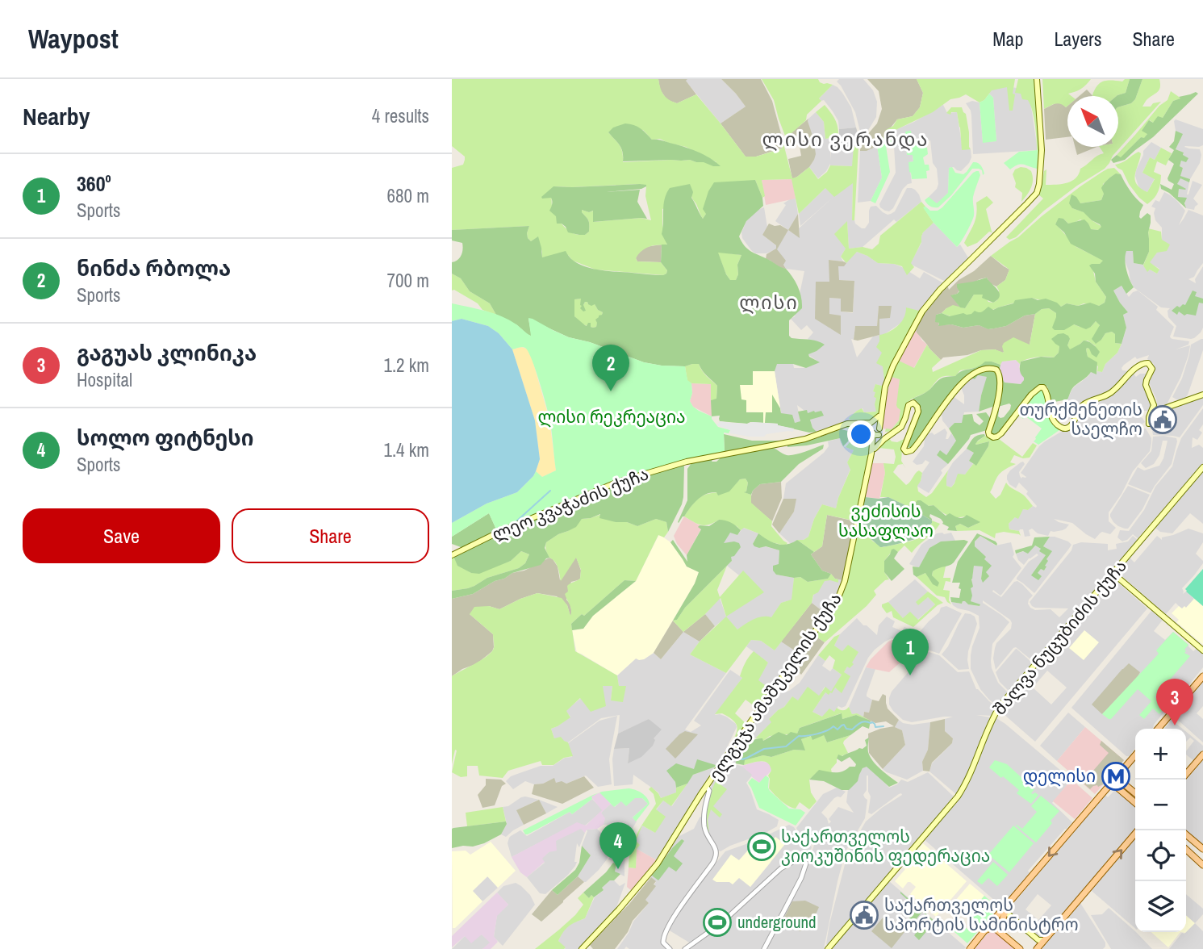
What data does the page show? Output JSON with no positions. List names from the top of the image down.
{
  "streets": {
    "main road": ["ლეო კვაჭაძის ქუჩა", "შალვა ნუცუბიძის ქუჩა", "ელგუჯა ამაშუკელის ქუჩა"]
  },
  "crossings": [
    ["ლეო კვაჭაძის ქუჩა", "ელგუჯა ამაშუკელის ქუჩა"]
  ],
  "districts": ["ლისი ვერანდა", "ლისი"],
  "parks": ["ლისი რეკრეაცია", "ვეძისის სასაფლაო"],
  "places": {
    "public building": ["თურქმენეთის საელჩო", "საქართველოს სპორტის სამინისტრო"],
    "metro station": ["დელისი"],
    "sports": ["საქართველოს კიოკუშინის ფედერაცია", "underground"]
  },
  "north": "top left",
  "page": {
    "header": "Waypost",
    "nav": ["Map", "Layers", "Share"],
    "heading": ["Nearby", "4 results"],
    "list": [
      {
        "mark": "1",
        "name": "360⁰",
        "note": "Sports",
        "value": "680 m"
      },
      {
        "mark": "2",
        "name": "ნინძა რბოლა",
        "note": "Sports",
        "value": "700 m"
      },
      {
        "mark": "3",
        "name": "გაგუას კლინიკა",
        "note": "Hospital",
        "value": "1.2 km"
      },
      {
        "mark": "4",
        "name": "სოლო ფიტნესი",
        "note": "Sports",
        "value": "1.4 km"
      }
    ],
    "pins": [
      "2",
      "1",
      "3",
      "4"
    ],
    "buttons": ["Save", "Share"],
    "map_buttons": ["+", "−"]
  }
}
